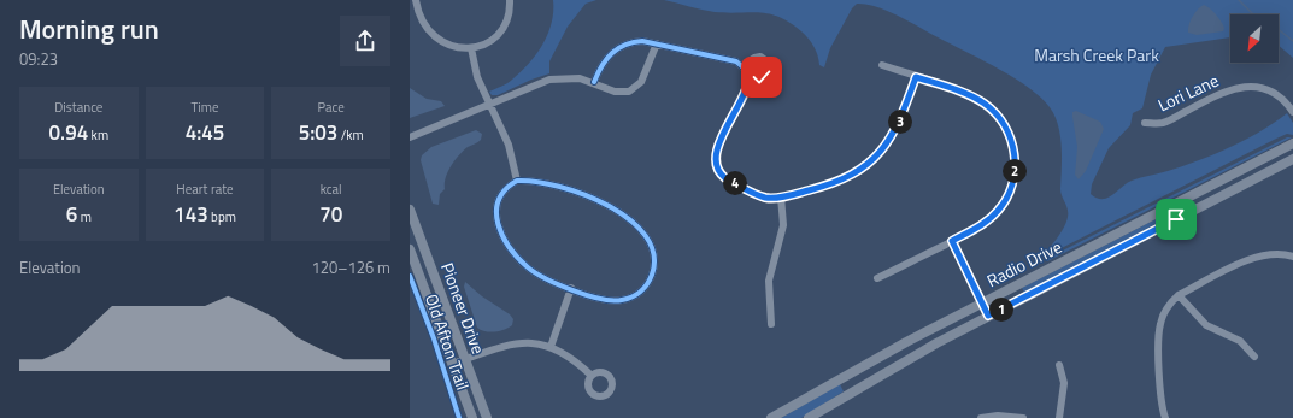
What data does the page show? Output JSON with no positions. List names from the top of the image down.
{
  "streets": {
    "main road": ["Radio Drive", "Pioneer Drive"],
    "street": ["Lori Lane"],
    "cycle path": ["Old Afton Trail"]
  },
  "parks": ["Marsh Creek Park"],
  "north": "bottom left",
  "page": {
    "heading": ["Morning run", "09:23"],
    "stats": [
      ["Distance", "0.94 km"],
      ["Time", "4:45"],
      ["Pace", "5:03 /km"],
      ["Elevation", "6 m"],
      ["Heart rate", "143 bpm"],
      ["kcal", "70"]
    ],
    "pins": [
      "3",
      "2",
      "4",
      "1"
    ],
    "chart": ["Elevation", "120–126 m"]
  }
}
